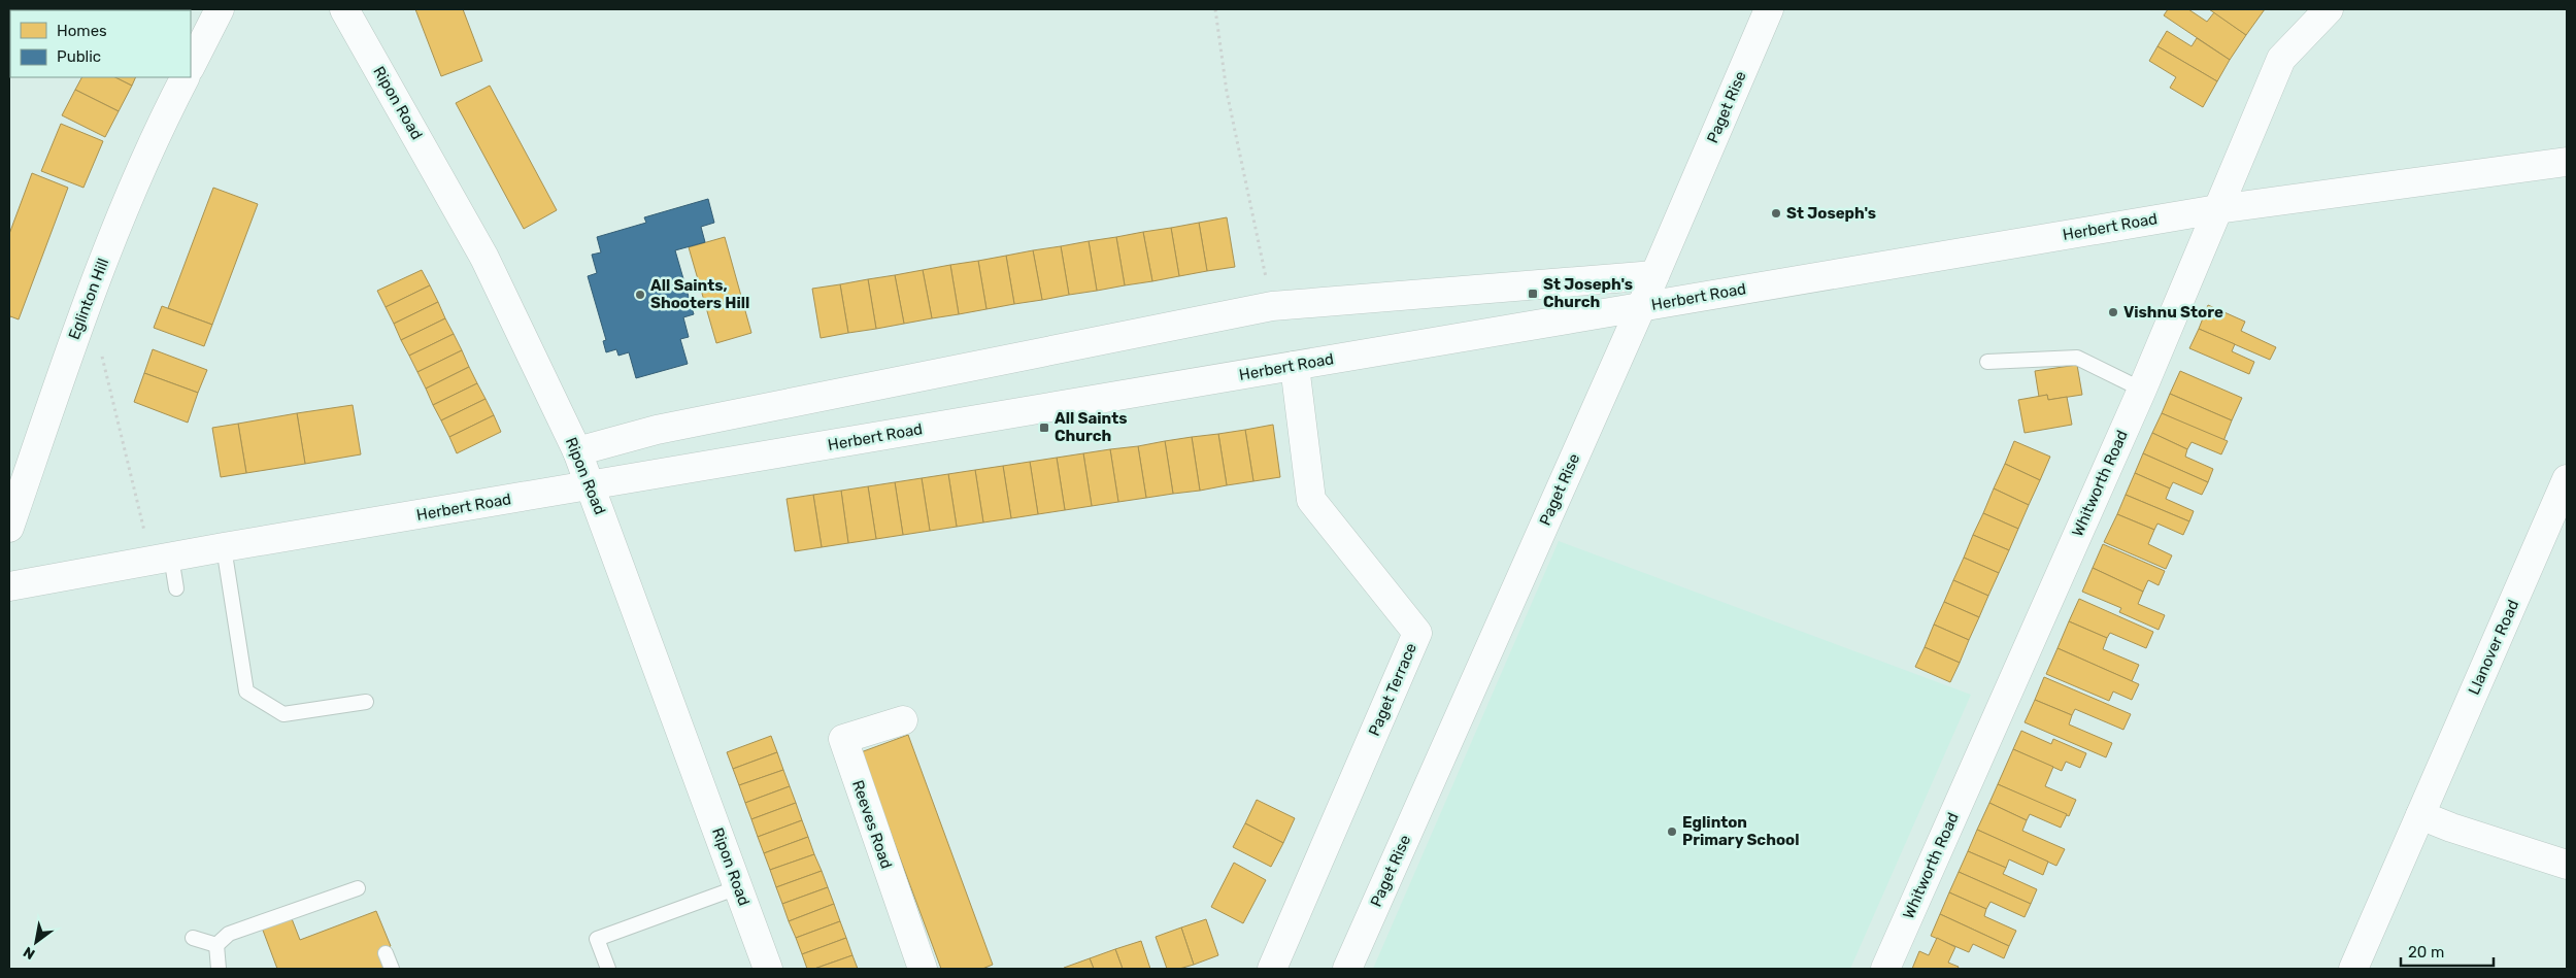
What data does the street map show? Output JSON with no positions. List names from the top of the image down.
{
  "streets": {
    "street": [
      "Ripon Road",
      "Paget Rise",
      "Herbert Road",
      "Eglinton Hill",
      "Whitworth Road",
      "Llanover Road",
      "Paget Terrace",
      "Reeves Road"
    ]
  },
  "crossings": [
    ["Ripon Road", "Herbert Road"],
    ["Paget Rise", "Herbert Road"],
    ["Herbert Road", "Whitworth Road"],
    ["Herbert Road", "Paget Terrace"]
  ],
  "places": {
    "other": [
      "St Joseph's",
      "All Saints, Shooters Hill",
      "Vishnu Store",
      "Eglinton Primary School"
    ],
    "transit": ["St Joseph's Church", "All Saints Church"]
  },
  "legend": ["Homes", "Public"],
  "scale_bar": "20 m",
  "north": "bottom left"
}
